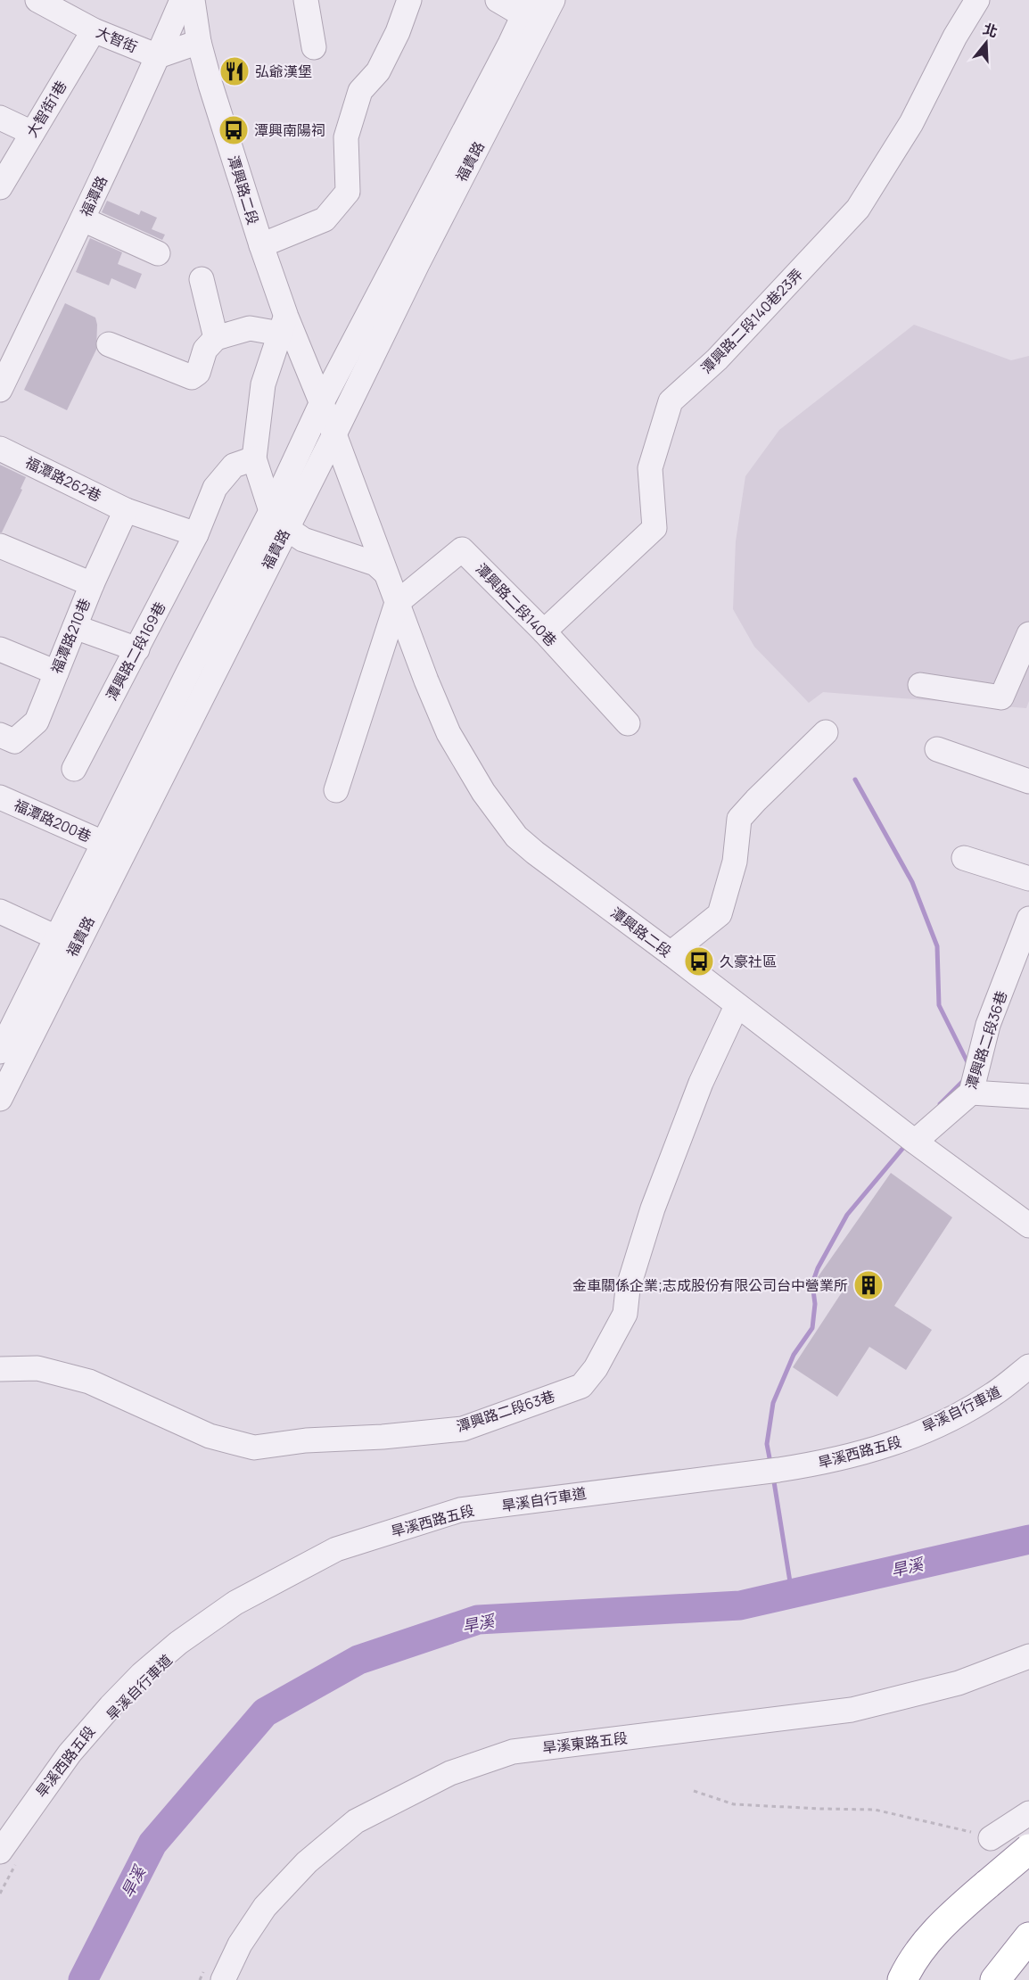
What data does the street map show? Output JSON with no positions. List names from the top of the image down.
{
  "streets": {
    "street": [
      "大智街",
      "大智街1巷",
      "福貴路",
      "潭興路二段",
      "福潭路",
      "潭興路二段140巷23弄",
      "福潭路262巷",
      "潭興路二段140巷",
      "福潭路210巷",
      "潭興路二段169巷",
      "福潭路200巷",
      "潭興路二段36巷",
      "潭興路二段63巷",
      "旱溪西路五段",
      "旱溪東路五段"
    ]
  },
  "crossings": [
    ["大智街", "大智街1巷"],
    ["大智街", "福潭路"],
    ["福貴路", "潭興路二段"],
    ["福貴路", "福潭路200巷"],
    ["潭興路二段", "潭興路二段140巷"],
    ["潭興路二段", "潭興路二段36巷"],
    ["潭興路二段", "潭興路二段63巷"],
    ["潭興路二段140巷23弄", "潭興路二段140巷"],
    ["福潭路262巷", "福潭路210巷"],
    ["福潭路262巷", "潭興路二段169巷"]
  ],
  "water": ["旱溪"],
  "places": {
    "restaurant": ["弘爺漢堡"],
    "bus stop": ["潭興南陽祠", "久豪社區"],
    "building": ["金車關係企業;志成股份有限公司台中營業所"]
  },
  "north": "top"
}
